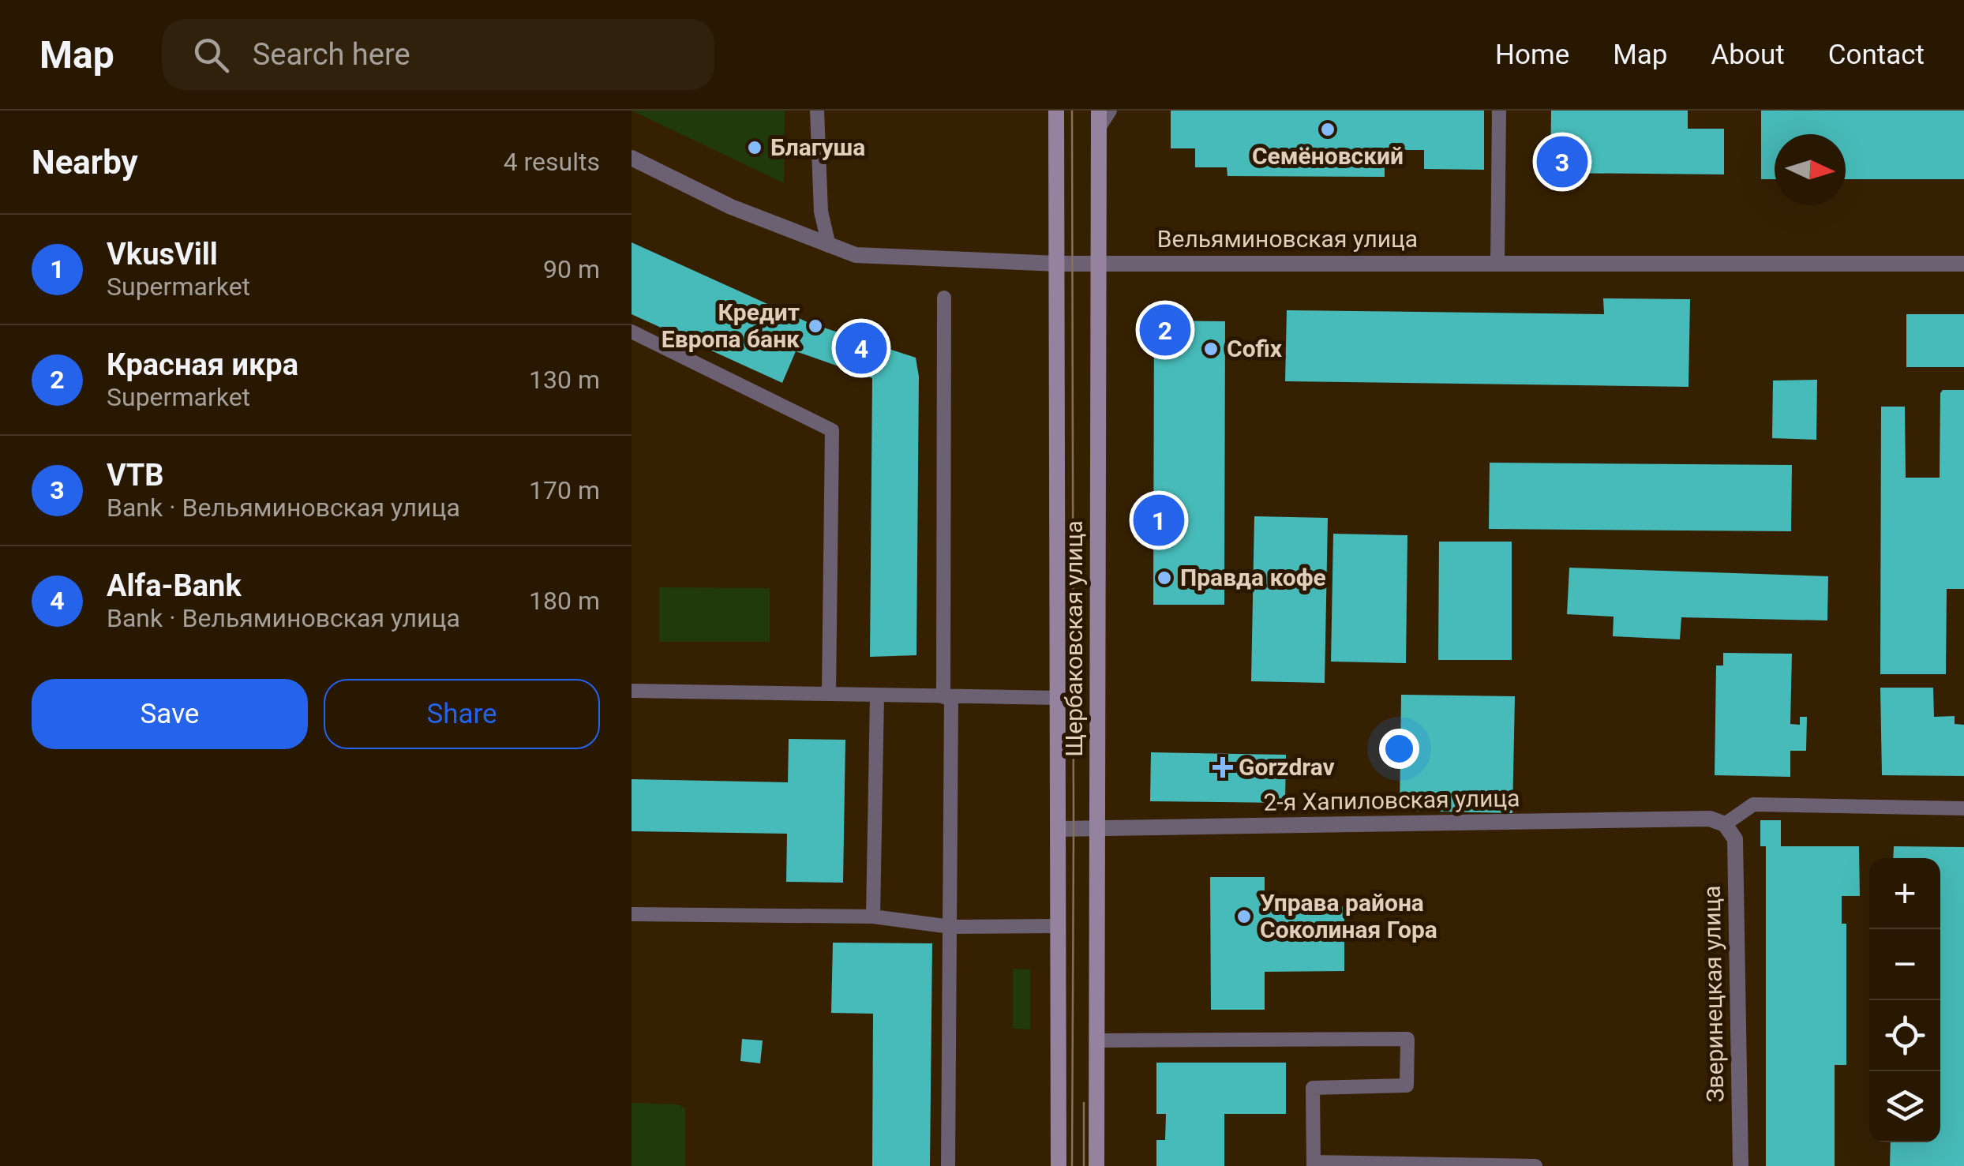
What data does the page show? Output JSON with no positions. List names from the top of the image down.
{
  "streets": {
    "main road": ["Щербаковская улица"],
    "street": ["Вельяминовская улица", "2-я Хапиловская улица", "Зверинецкая улица"]
  },
  "crossings": [
    ["Вельяминовская улица", "Щербаковская улица"],
    ["Щербаковская улица", "2-я Хапиловская улица"],
    ["2-я Хапиловская улица", "Зверинецкая улица"]
  ],
  "places": {
    "other": [
      "Семёновский",
      "Благуша",
      "Кредит Европа банк",
      "Cofix",
      "Правда кофе",
      "Управа района Соколиная Гора"
    ],
    "health": ["Gorzdrav"]
  },
  "north": "right",
  "page": {
    "header": "Map",
    "search": "Search here",
    "nav": [
      "Home",
      "Map",
      "About",
      "Contact"
    ],
    "heading": ["Nearby", "4 results"],
    "pins": [
      "3",
      "2",
      "4",
      "1"
    ],
    "list": [
      {
        "mark": "1",
        "name": "VkusVill",
        "note": "Supermarket",
        "value": "90 m"
      },
      {
        "mark": "2",
        "name": "Красная икра",
        "note": "Supermarket",
        "value": "130 m"
      },
      {
        "mark": "3",
        "name": "VTB",
        "note": "Bank · Вельяминовская улица",
        "value": "170 m"
      },
      {
        "mark": "4",
        "name": "Alfa-Bank",
        "note": "Bank · Вельяминовская улица",
        "value": "180 m"
      }
    ],
    "buttons": ["Save", "Share"],
    "map_buttons": ["+", "−"]
  }
}
